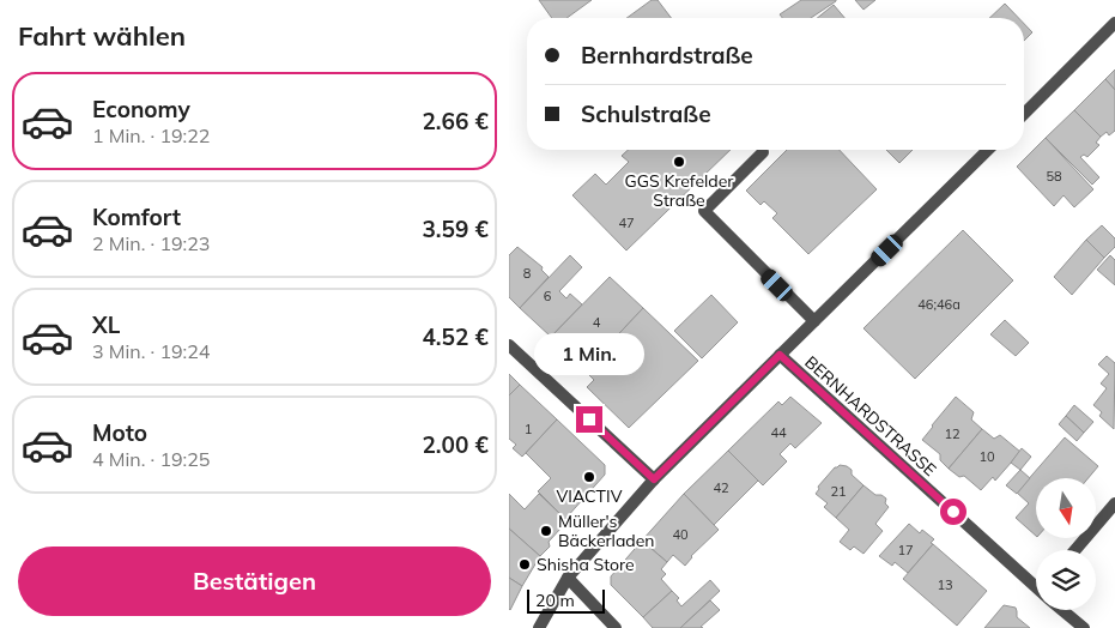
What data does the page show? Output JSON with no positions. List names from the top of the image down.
{
  "streets": {
    "street": ["BERNHARDSTRASSE"]
  },
  "places": [
    "GGS Krefelder Straße",
    "VIACTIV",
    "Müller's Bäckerladen",
    "Shisha Store"
  ],
  "house_numbers": [
    "58",
    "47",
    "8",
    "6",
    "46;46a",
    "4",
    "1",
    "44",
    "12",
    "10",
    "42",
    "21",
    "40",
    "17",
    "13"
  ],
  "scale_bar": "20 m",
  "north": "bottom",
  "page": {
    "heading": "Fahrt wählen",
    "banner": ["Bernhardstraße", "Schulstraße"],
    "list": [
      {
        "name": "Economy",
        "note": "1 Min. · 19:22",
        "value": "2.66 €"
      },
      {
        "name": "Komfort",
        "note": "2 Min. · 19:23",
        "value": "3.59 €"
      },
      {
        "name": "XL",
        "note": "3 Min. · 19:24",
        "value": "4.52 €"
      },
      {
        "name": "Moto",
        "note": "4 Min. · 19:25",
        "value": "2.00 €"
      }
    ],
    "bubble": "1 Min.",
    "buttons": "Bestätigen",
    "scale": "20 m"
  }
}
